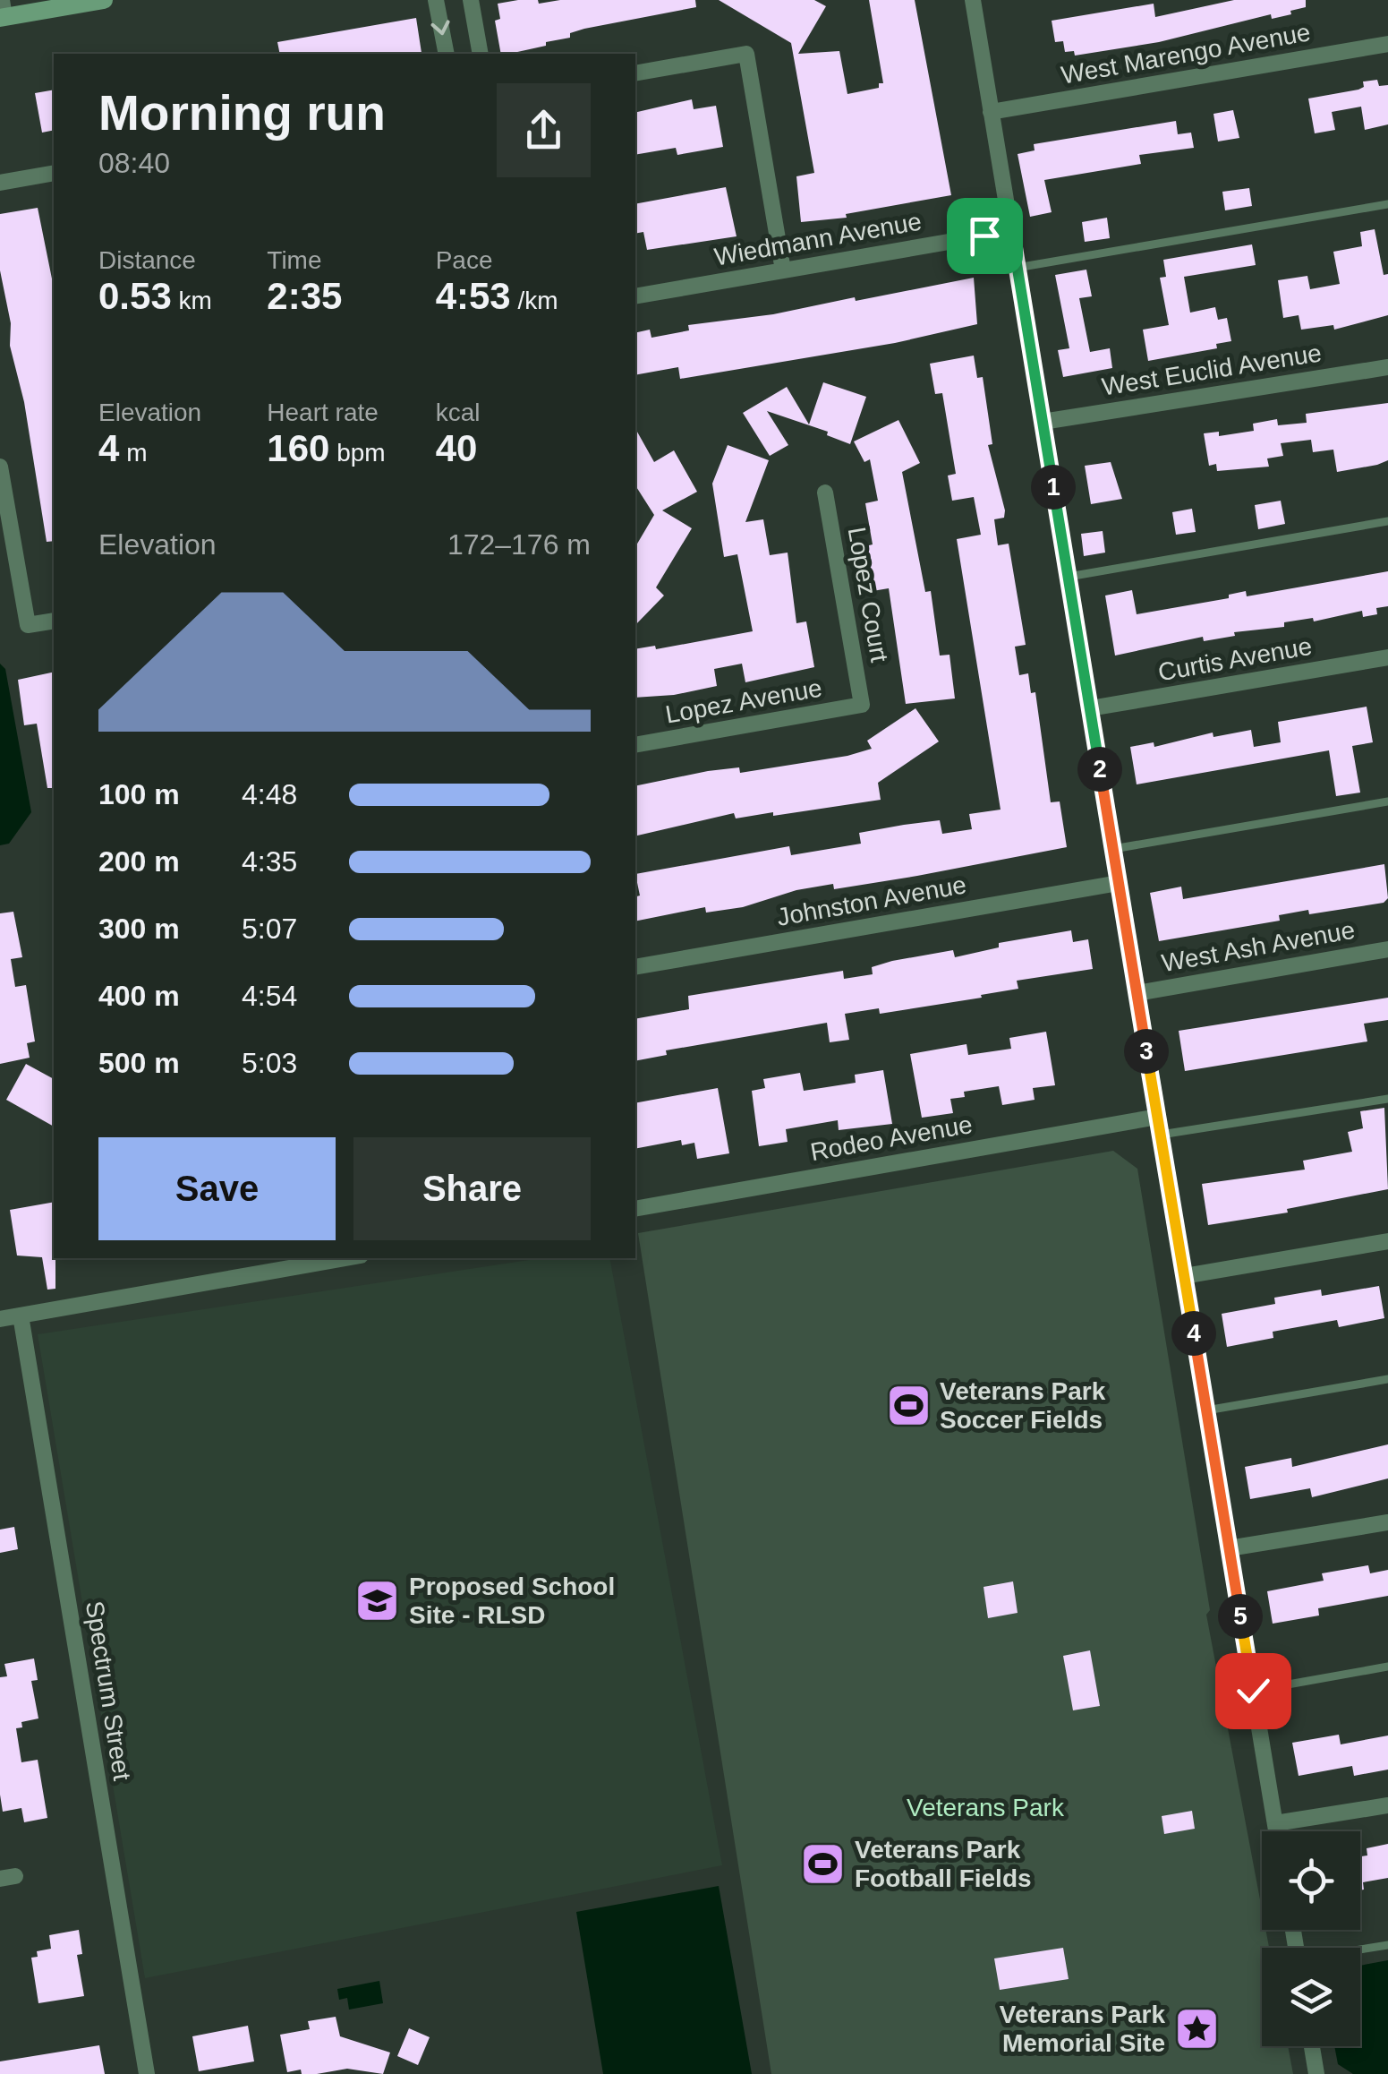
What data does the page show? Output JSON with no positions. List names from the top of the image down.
{
  "streets": {
    "street": [
      "West Marengo Avenue",
      "Wiedmann Avenue",
      "West Euclid Avenue",
      "Lopez Court",
      "Curtis Avenue",
      "Lopez Avenue",
      "Johnston Avenue",
      "West Ash Avenue",
      "Rodeo Avenue",
      "Spectrum Street"
    ]
  },
  "crossings": [
    ["Lopez Court", "Lopez Avenue"]
  ],
  "parks": ["Veterans Park"],
  "places": {
    "sports": ["Veterans Park Soccer Fields", "Veterans Park Football Fields"],
    "school or university": ["Proposed School Site - RLSD"],
    "place": ["Veterans Park Memorial Site"]
  },
  "page": {
    "heading": ["Morning run", "08:40"],
    "stats": [
      ["Distance", "0.53 km"],
      ["Time", "2:35"],
      ["Pace", "4:53 /km"],
      ["Elevation", "4 m"],
      ["Heart rate", "160 bpm"],
      ["kcal", "40"]
    ],
    "pins": [
      "1",
      "2",
      "3",
      "4",
      "5"
    ],
    "chart": ["Elevation", "172–176 m"],
    "list": [
      {
        "name": "100 m",
        "note": "4:48"
      },
      {
        "name": "200 m",
        "note": "4:35"
      },
      {
        "name": "300 m",
        "note": "5:07"
      },
      {
        "name": "400 m",
        "note": "4:54"
      },
      {
        "name": "500 m",
        "note": "5:03"
      }
    ],
    "buttons": ["Save", "Share"]
  }
}
